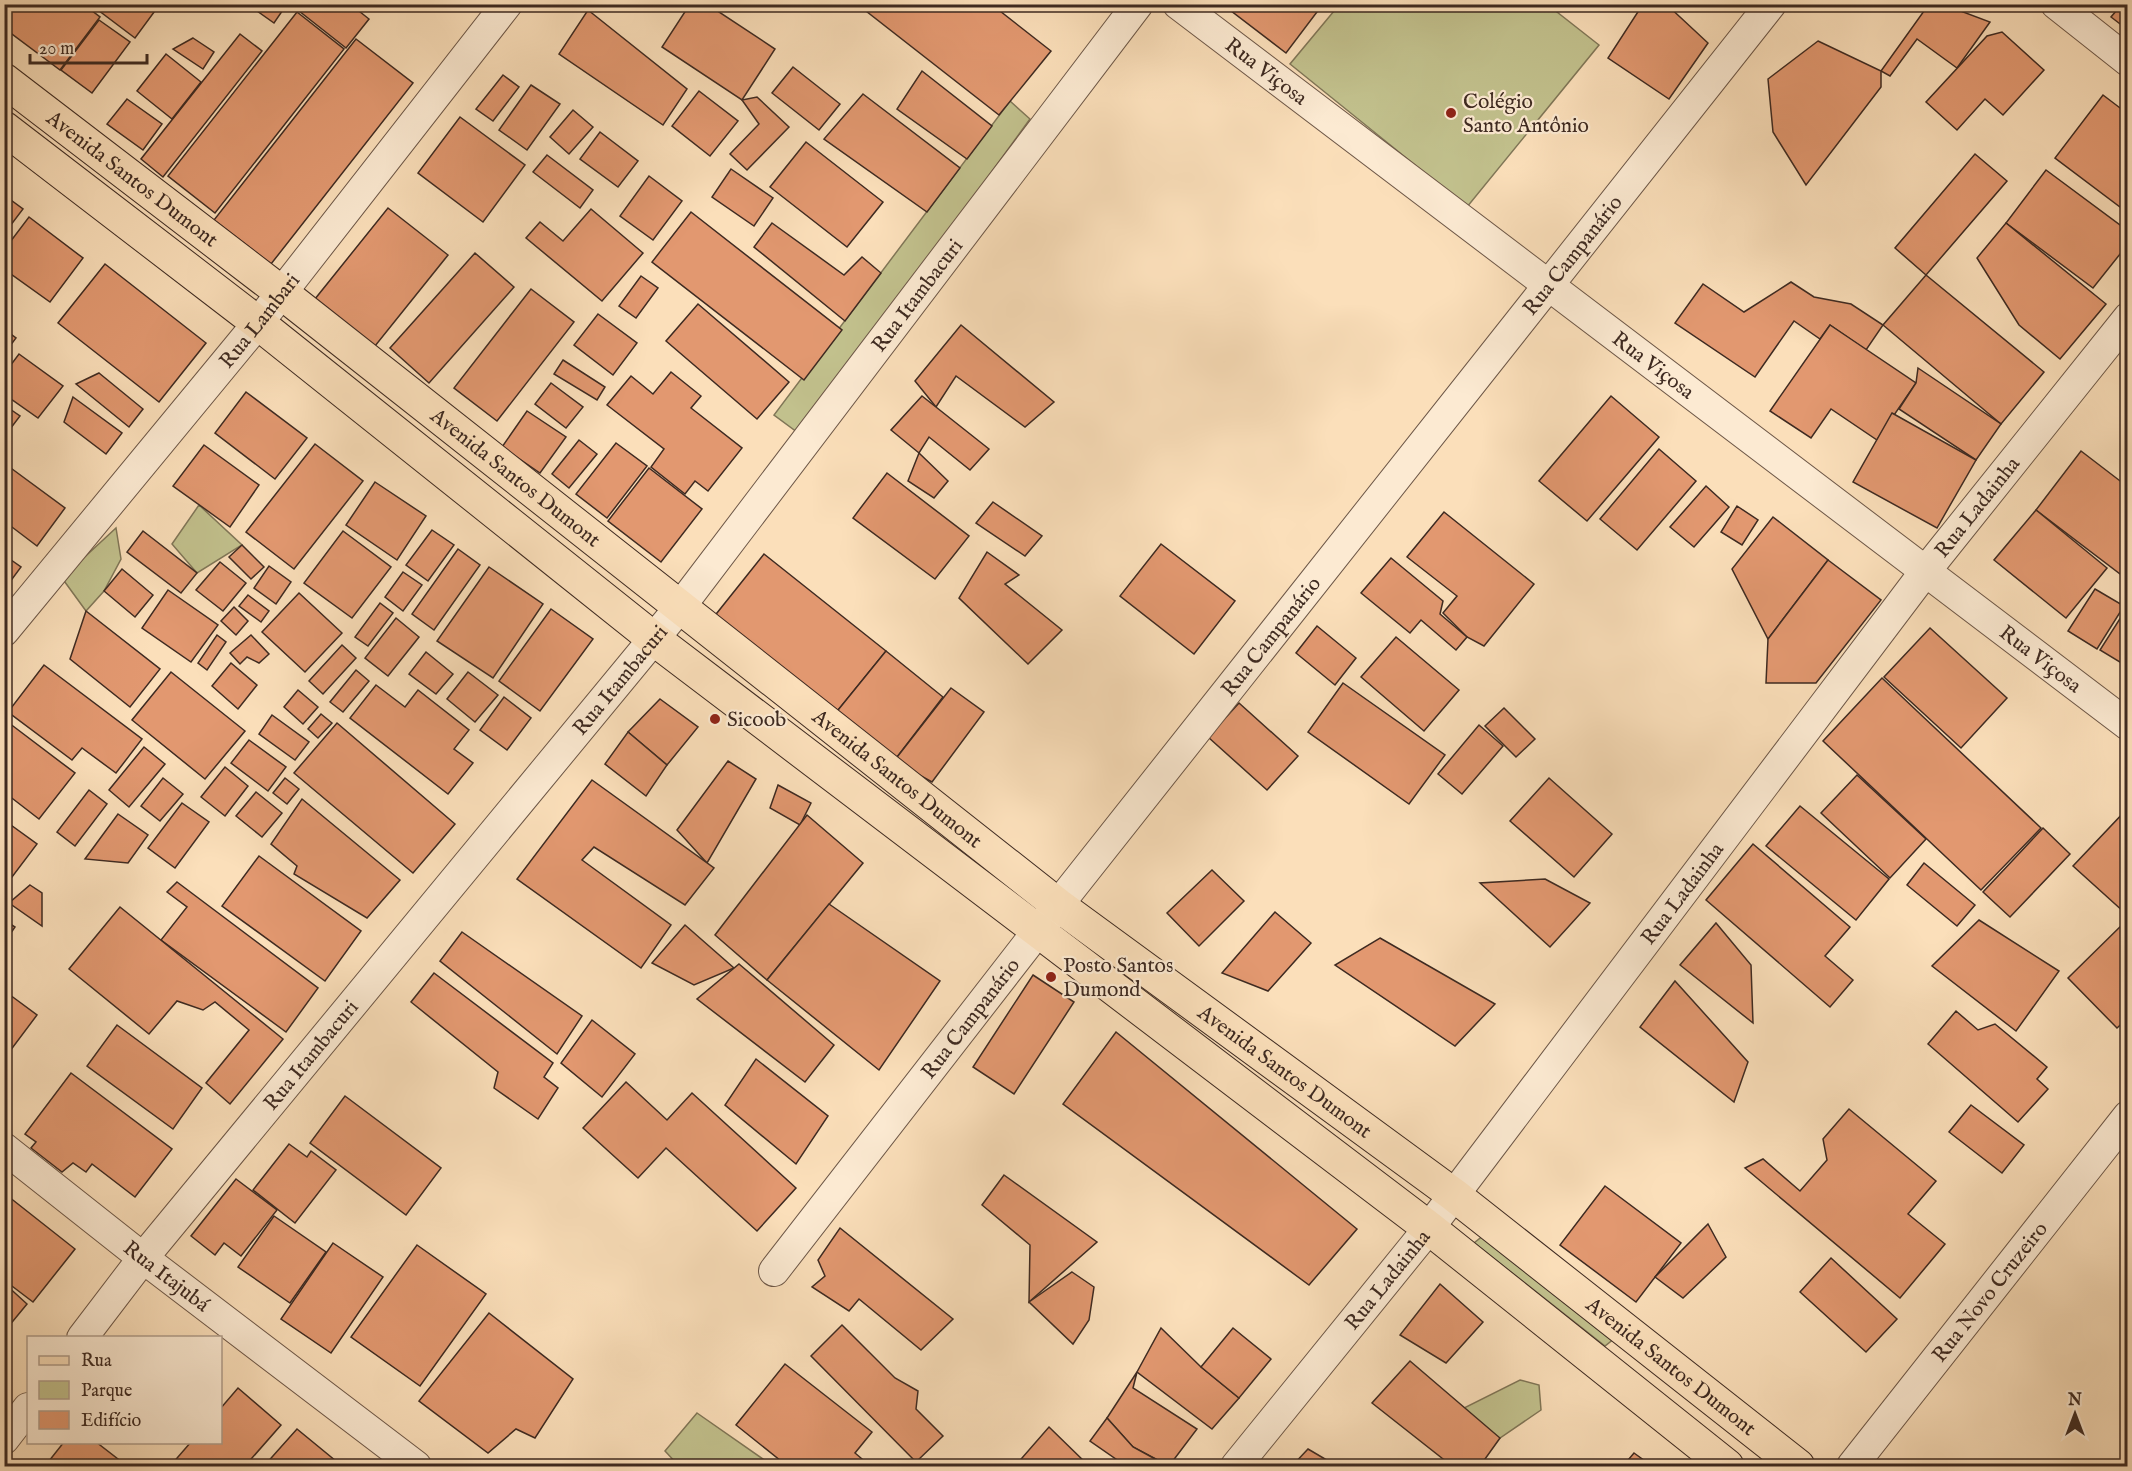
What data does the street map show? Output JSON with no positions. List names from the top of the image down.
{
  "streets": {
    "main road": ["Avenida Santos Dumont"],
    "street": [
      "Rua Viçosa",
      "Rua Campanário",
      "Rua Itambacuri",
      "Rua Lambari",
      "Rua Ladainha",
      "Rua Itajubá",
      "Rua Novo Cruzeiro"
    ]
  },
  "crossings": [
    ["Rua Viçosa", "Rua Campanário"],
    ["Rua Viçosa", "Rua Ladainha"],
    ["Avenida Santos Dumont", "Rua Campanário"],
    ["Avenida Santos Dumont", "Rua Itambacuri"],
    ["Avenida Santos Dumont", "Rua Lambari"],
    ["Avenida Santos Dumont", "Rua Ladainha"],
    ["Rua Itambacuri", "Rua Itajubá"]
  ],
  "places": ["Colégio Santo Antônio", "Sicoob", "Posto Santos Dumond"],
  "legend": ["Rua", "Parque", "Edifício"],
  "scale_bar": "20 m",
  "north": "top"
}
